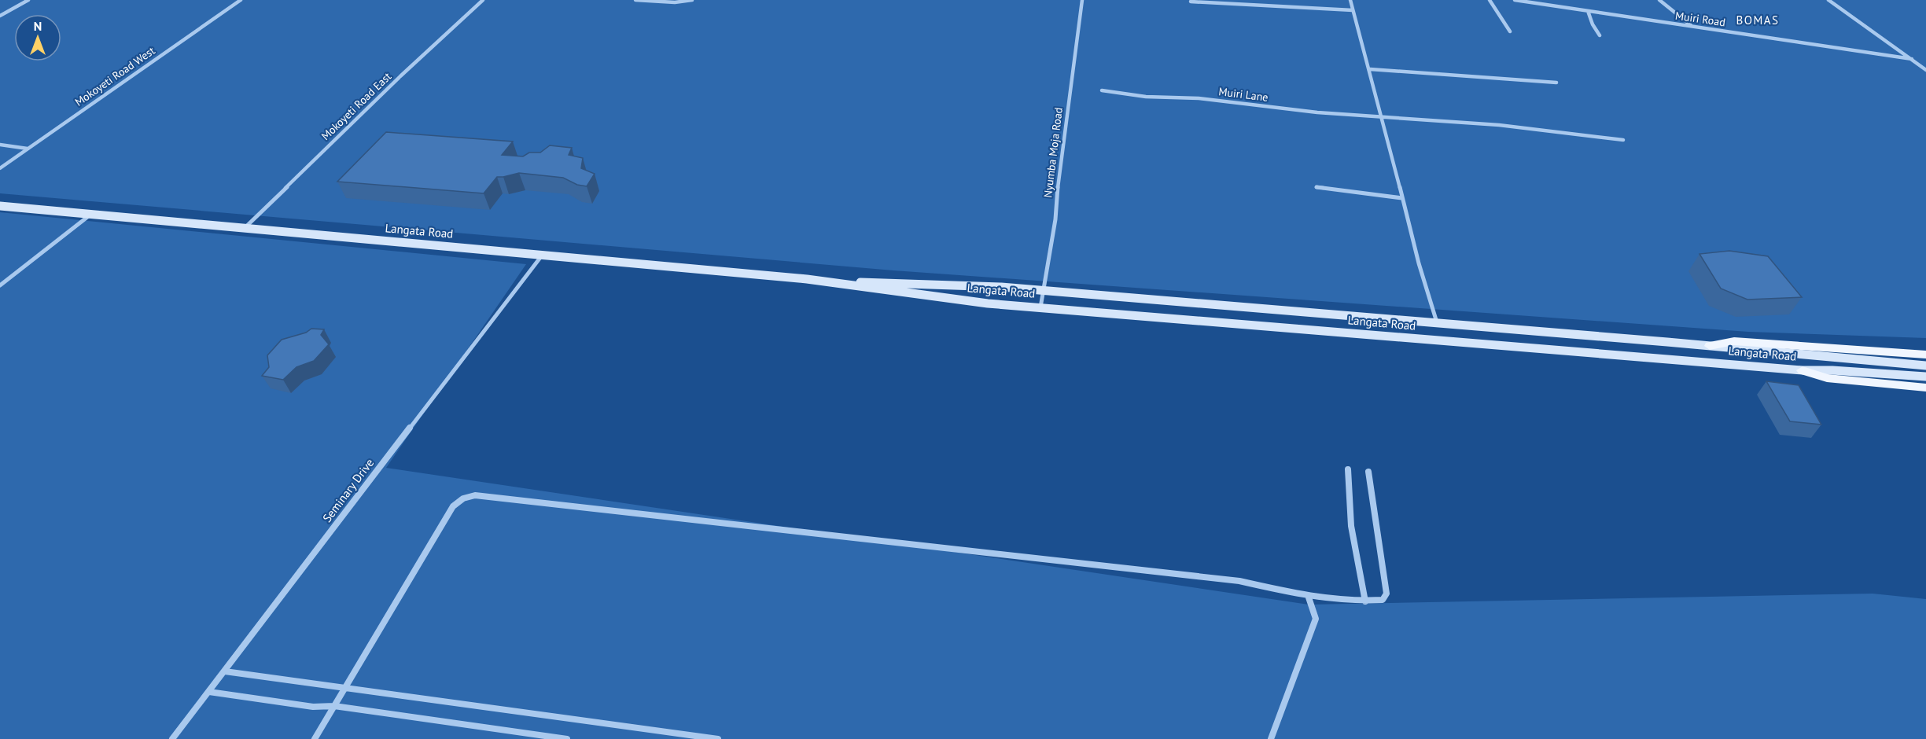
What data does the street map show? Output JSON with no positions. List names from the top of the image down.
{
  "streets": {
    "main road": ["Langata Road"],
    "street": [
      "Muiri Road",
      "Mokoyeti Road West",
      "Muiri Lane",
      "Mokoyeti Road East",
      "Nyumba Moja Road",
      "Seminary Drive"
    ]
  },
  "crossings": [
    ["Mokoyeti Road East", "Langata Road"],
    ["Nyumba Moja Road", "Langata Road"],
    ["Langata Road", "Seminary Drive"]
  ],
  "districts": ["BOMAS"],
  "north": "top"
}
